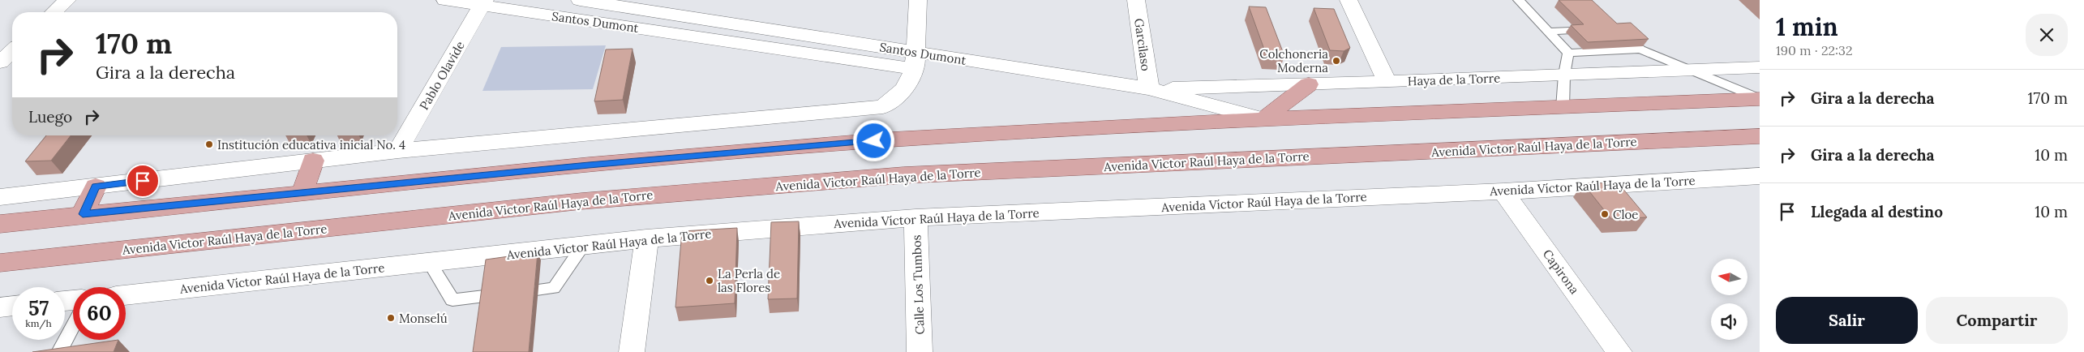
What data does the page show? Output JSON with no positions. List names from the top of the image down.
{
  "streets": {
    "main road": ["Avenida Victor Raúl Haya de la Torre"],
    "street": [
      "Santos Dumont",
      "Garcilaso",
      "Pablo Olavide",
      "Haya de la Torre",
      "Avenida Víctor Raúl Haya de la Torre",
      "Capirona",
      "Calle Los Tumbos"
    ]
  },
  "crossings": [
    ["Santos Dumont", "Garcilaso"],
    ["Santos Dumont", "Pablo Olavide"],
    ["Santos Dumont", "Haya de la Torre"],
    ["Garcilaso", "Haya de la Torre"],
    ["Avenida Víctor Raúl Haya de la Torre", "Capirona"],
    ["Avenida Víctor Raúl Haya de la Torre", "Calle Los Tumbos"]
  ],
  "places": [
    "Colchoneria Moderna",
    "Institución educativa inicial No. 4",
    "Cloe",
    "La Perla de las Flores",
    "Monselú"
  ],
  "north": "left",
  "page": {
    "heading": ["1 min", "190 m · 22:32"],
    "turn": ["170 m", "Gira a la derecha"],
    "list": [
      {
        "name": "Gira a la derecha",
        "value": "170 m"
      },
      {
        "name": "Gira a la derecha",
        "value": "10 m"
      },
      {
        "name": "Llegada al destino",
        "value": "10 m"
      }
    ],
    "then": "Luego",
    "speed": "57 km/h",
    "limit": "60",
    "buttons": ["Salir", "Compartir"]
  }
}
